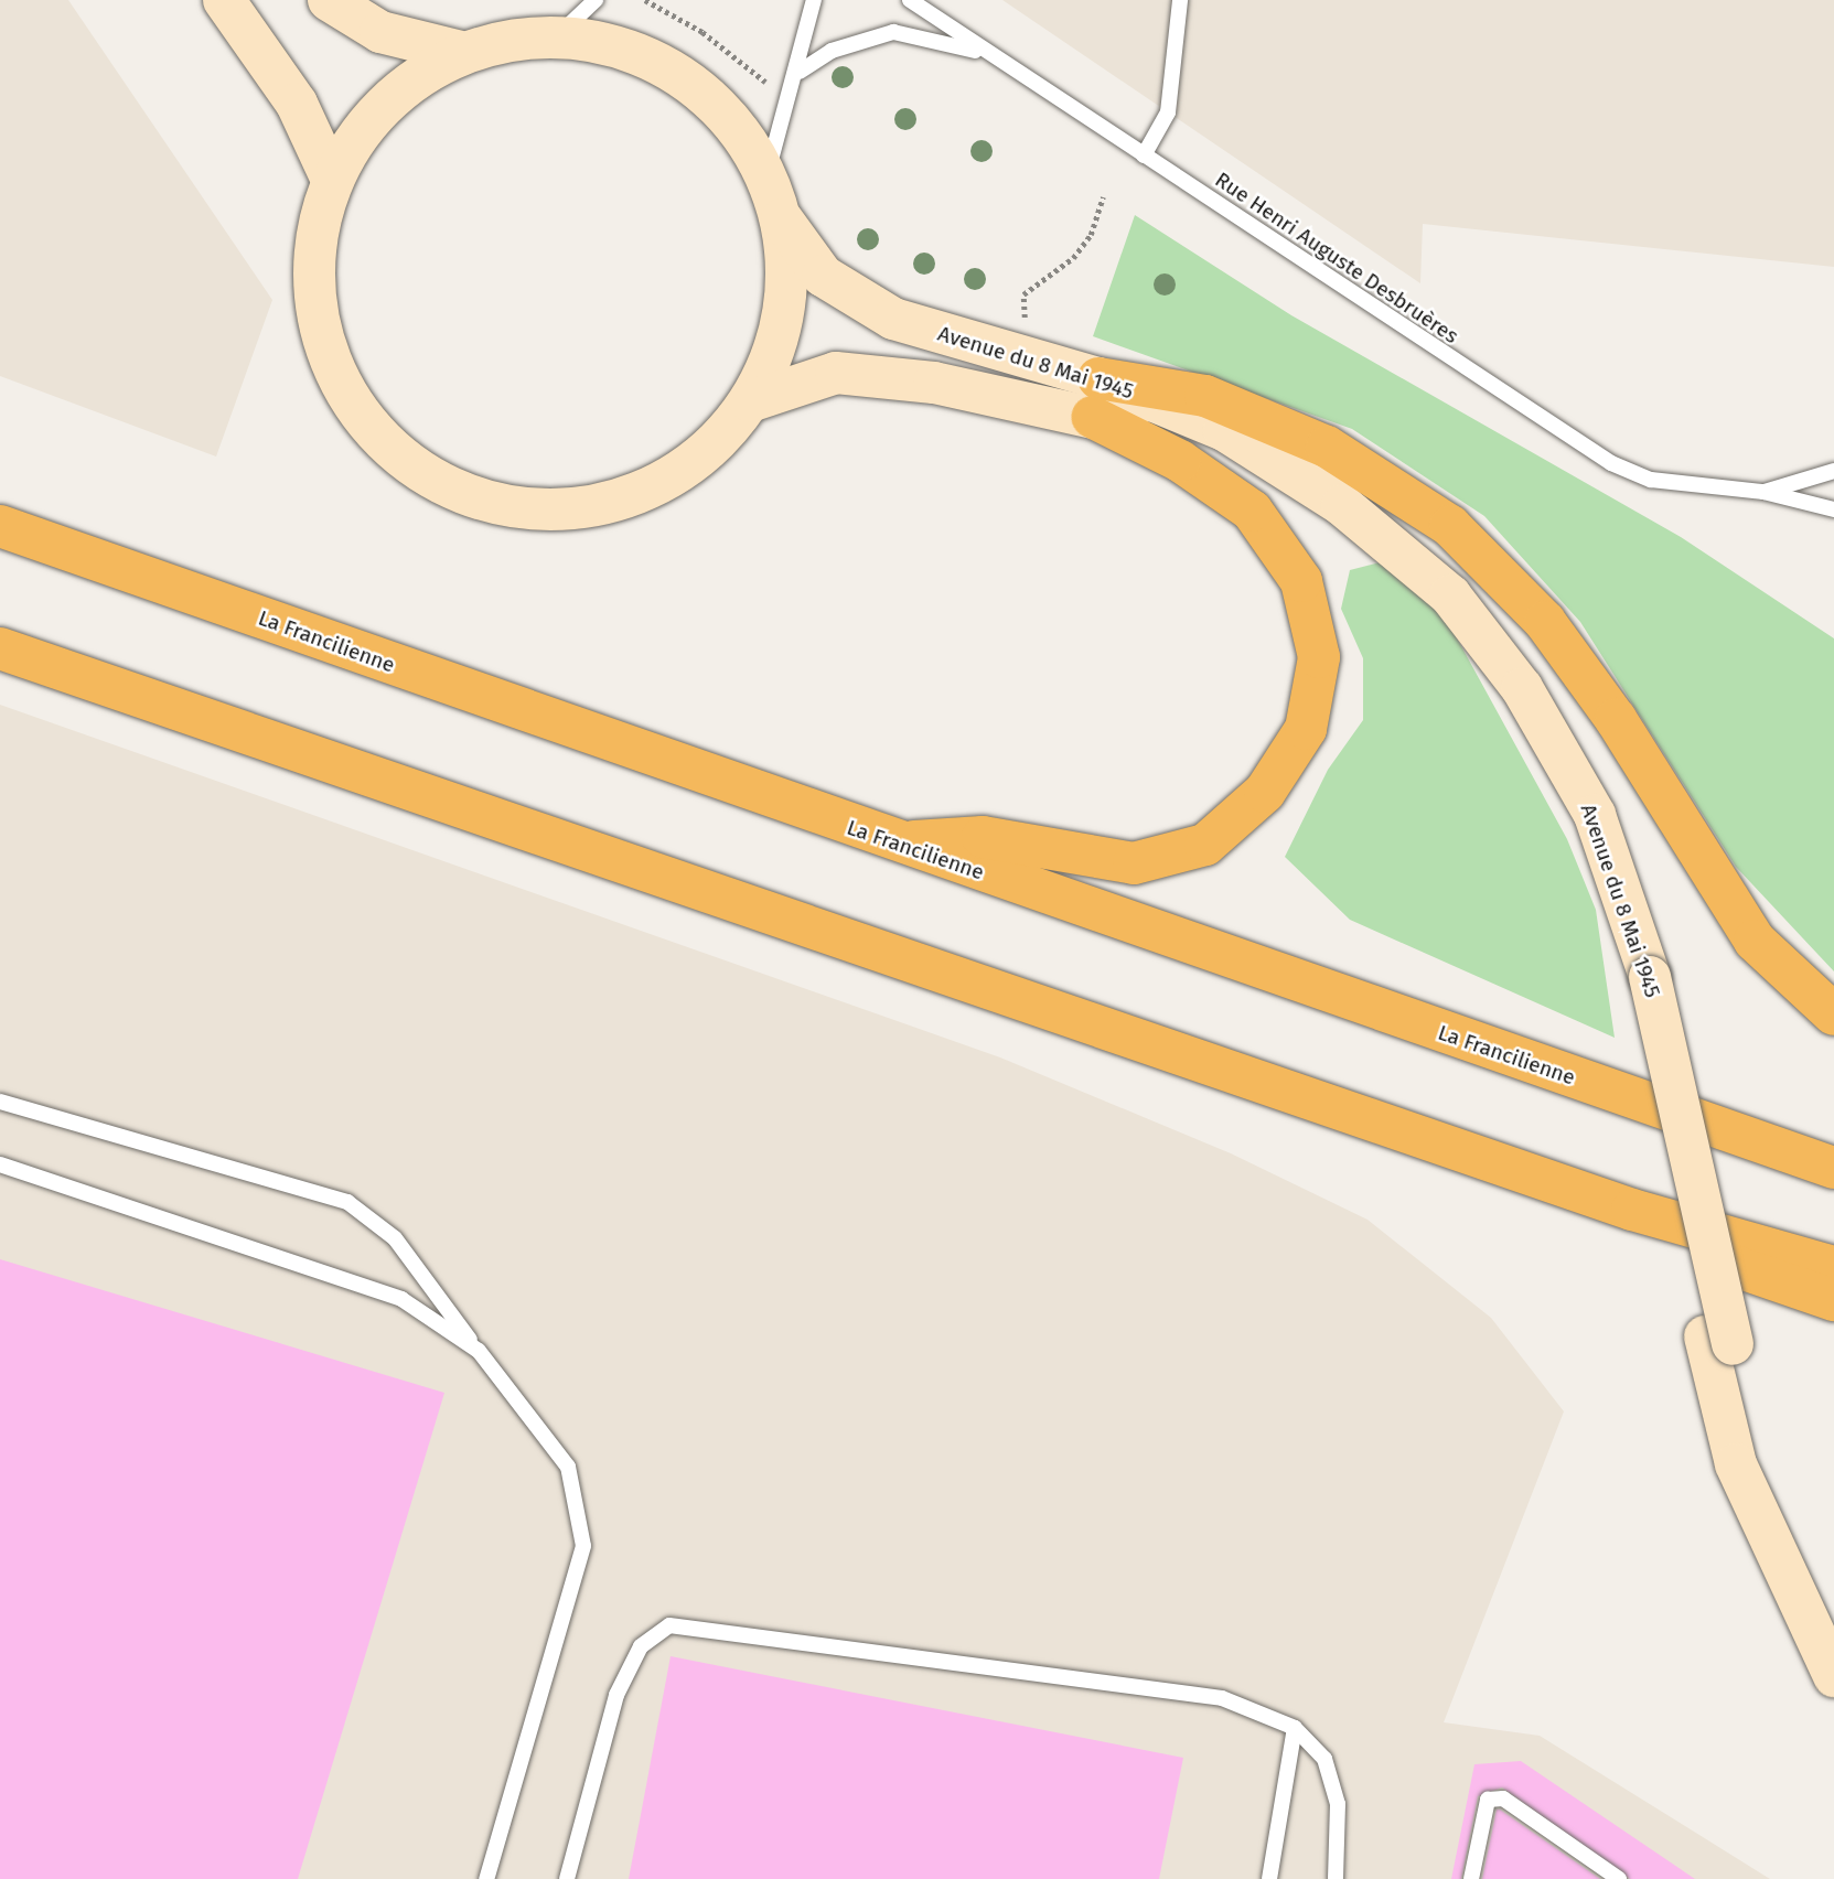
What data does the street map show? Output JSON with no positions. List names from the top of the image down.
{
  "streets": {
    "highway": ["La Francilienne"],
    "main road": ["Avenue du 8 Mai 1945"],
    "lane": ["Rue Henri Auguste Desbruères"]
  }
}
